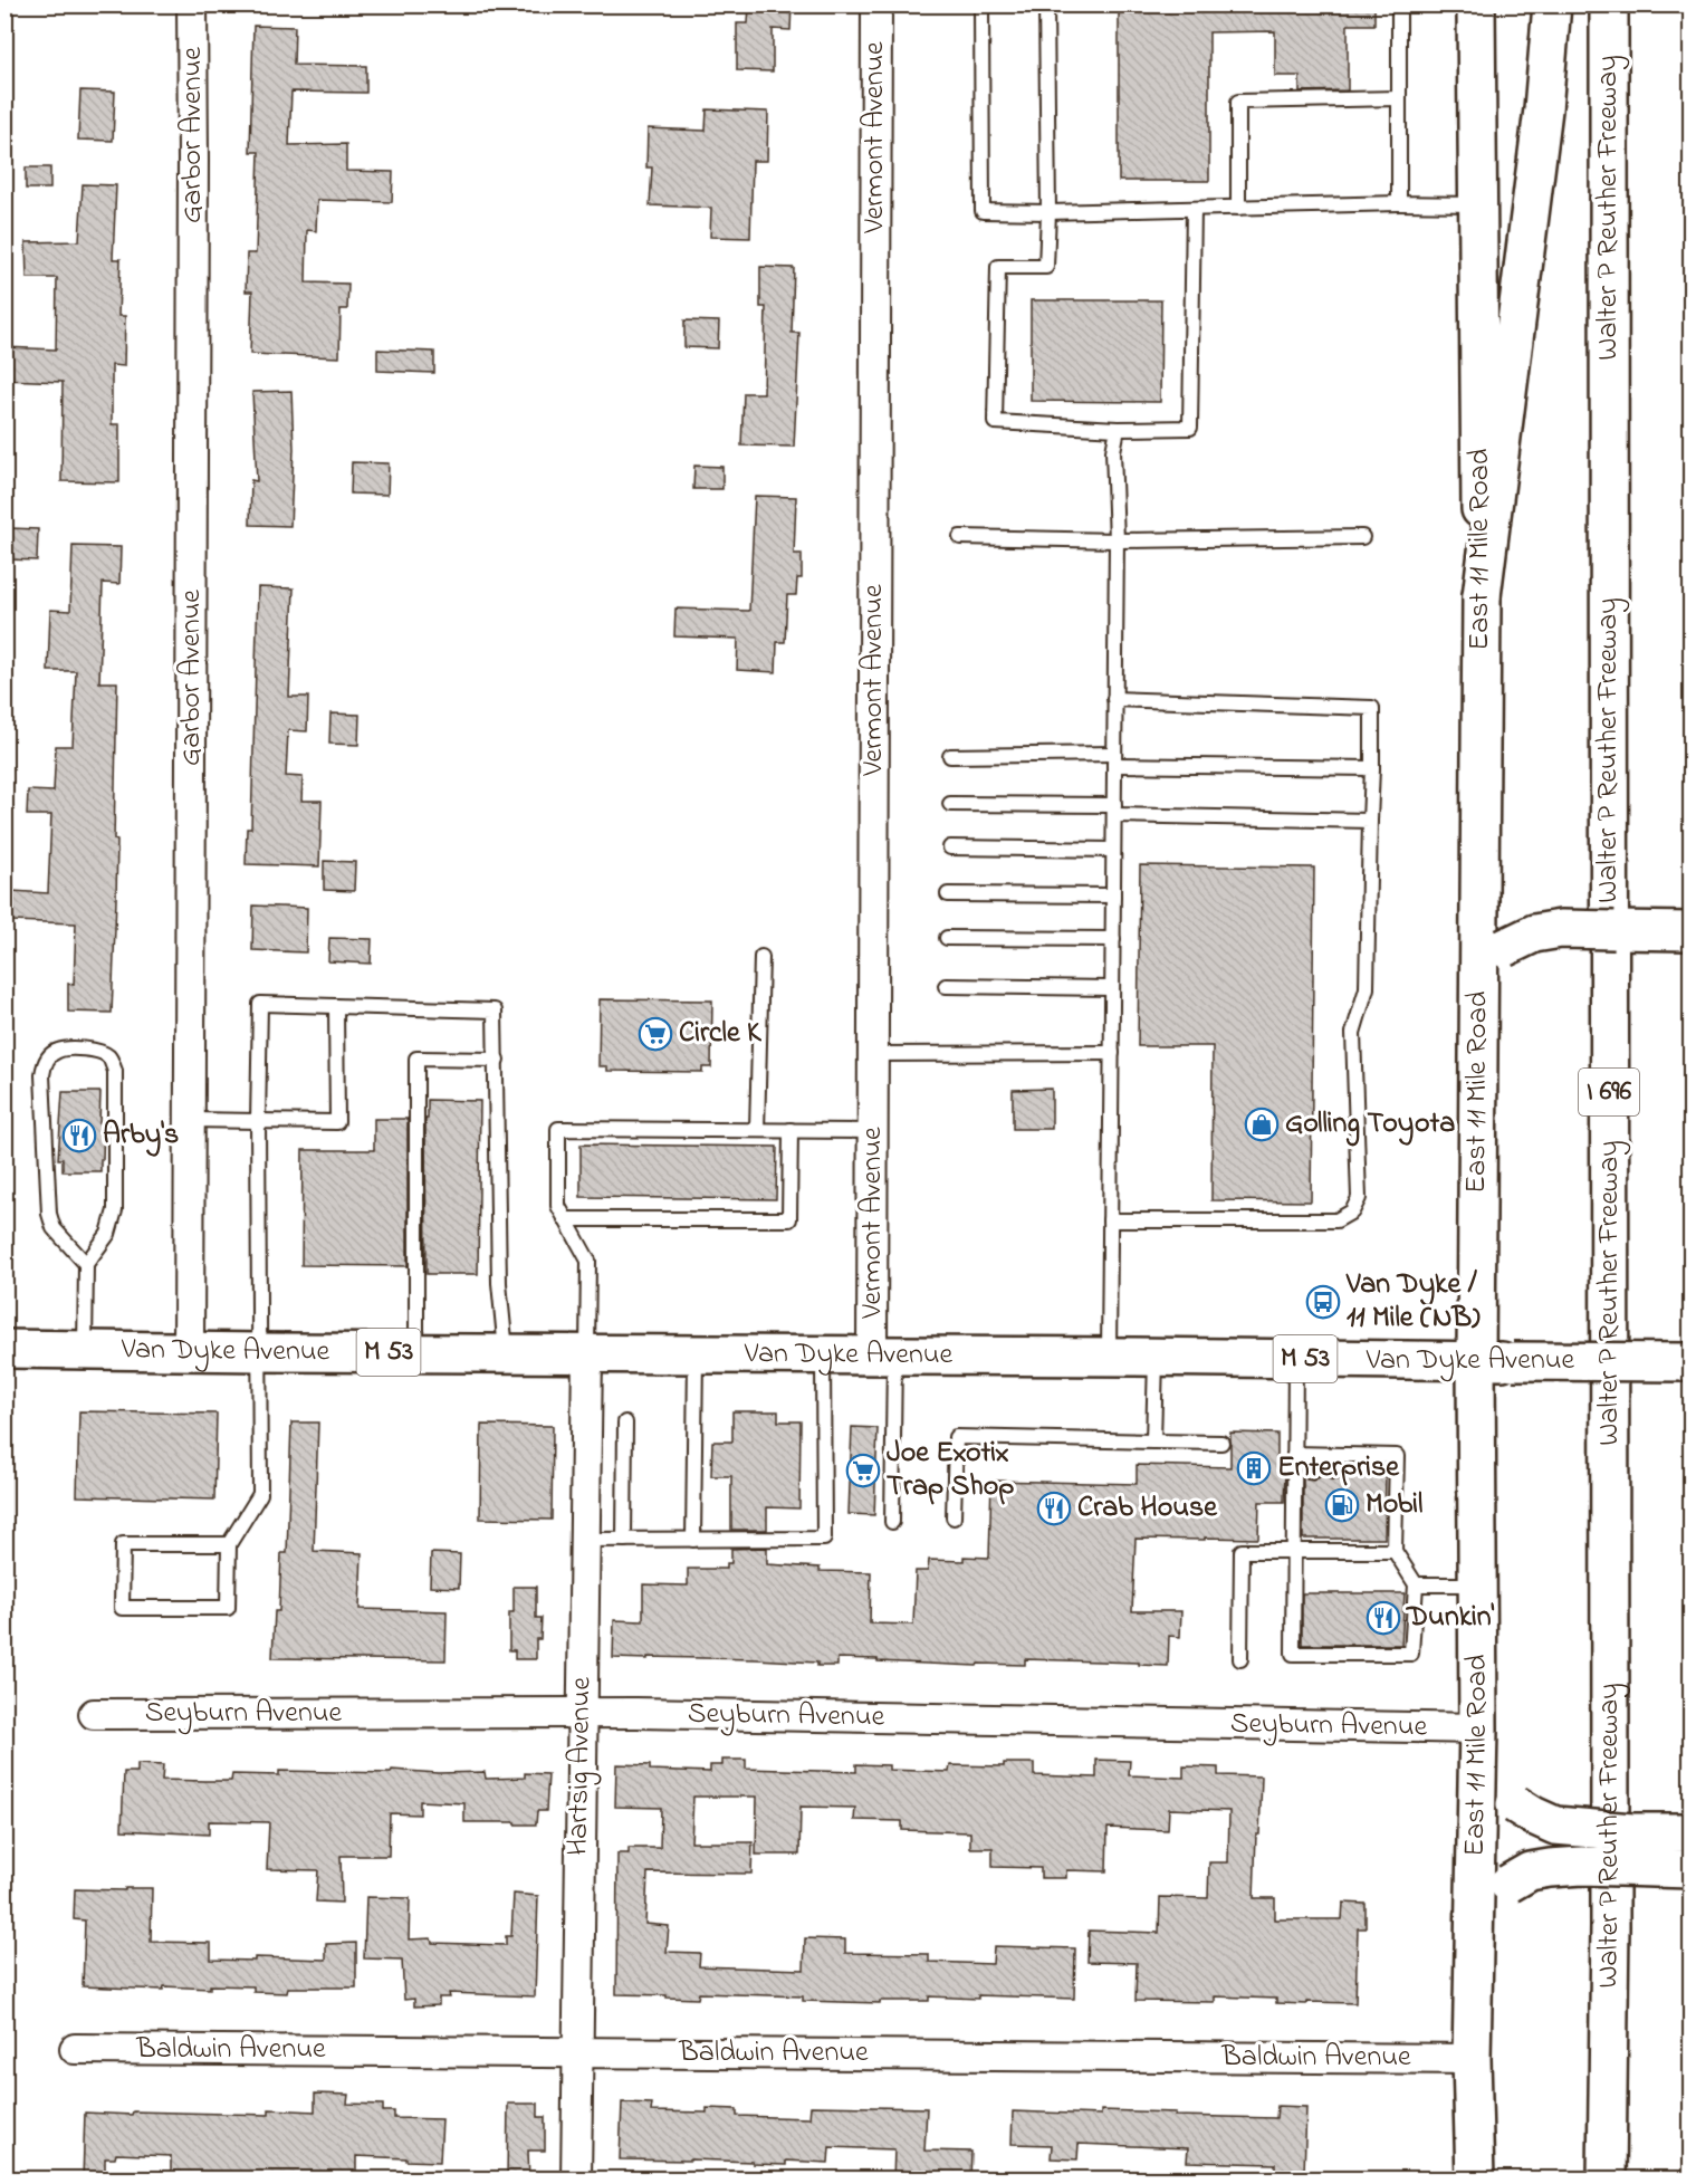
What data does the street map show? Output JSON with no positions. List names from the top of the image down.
{
  "streets": {
    "main road": [
      "Walter P Reuther Freeway",
      "East 11 Mile Road",
      "I 696",
      "Van Dyke Avenue",
      "M 53"
    ],
    "street": [
      "Garbor Avenue",
      "Vermont Avenue",
      "Seyburn Avenue",
      "Hartsig Avenue",
      "Baldwin Avenue"
    ]
  },
  "crossings": [
    ["Garbor Avenue", "Van Dyke Avenue"],
    ["Vermont Avenue", "Van Dyke Avenue"],
    ["East 11 Mile Road", "Van Dyke Avenue"],
    ["East 11 Mile Road", "Seyburn Avenue"],
    ["East 11 Mile Road", "Baldwin Avenue"],
    ["Van Dyke Avenue", "Hartsig Avenue"],
    ["Seyburn Avenue", "Hartsig Avenue"],
    ["Hartsig Avenue", "Baldwin Avenue"]
  ],
  "places": {
    "supermarket": ["Circle K", "Joe Exotix Trap Shop"],
    "shop": ["Golling Toyota"],
    "restaurant": ["Arby's", "Crab House", "Dunkin'"],
    "bus stop": ["Van Dyke / 11 Mile (NB)"],
    "building": ["Enterprise"],
    "fuel station": ["Mobil"]
  }
}
